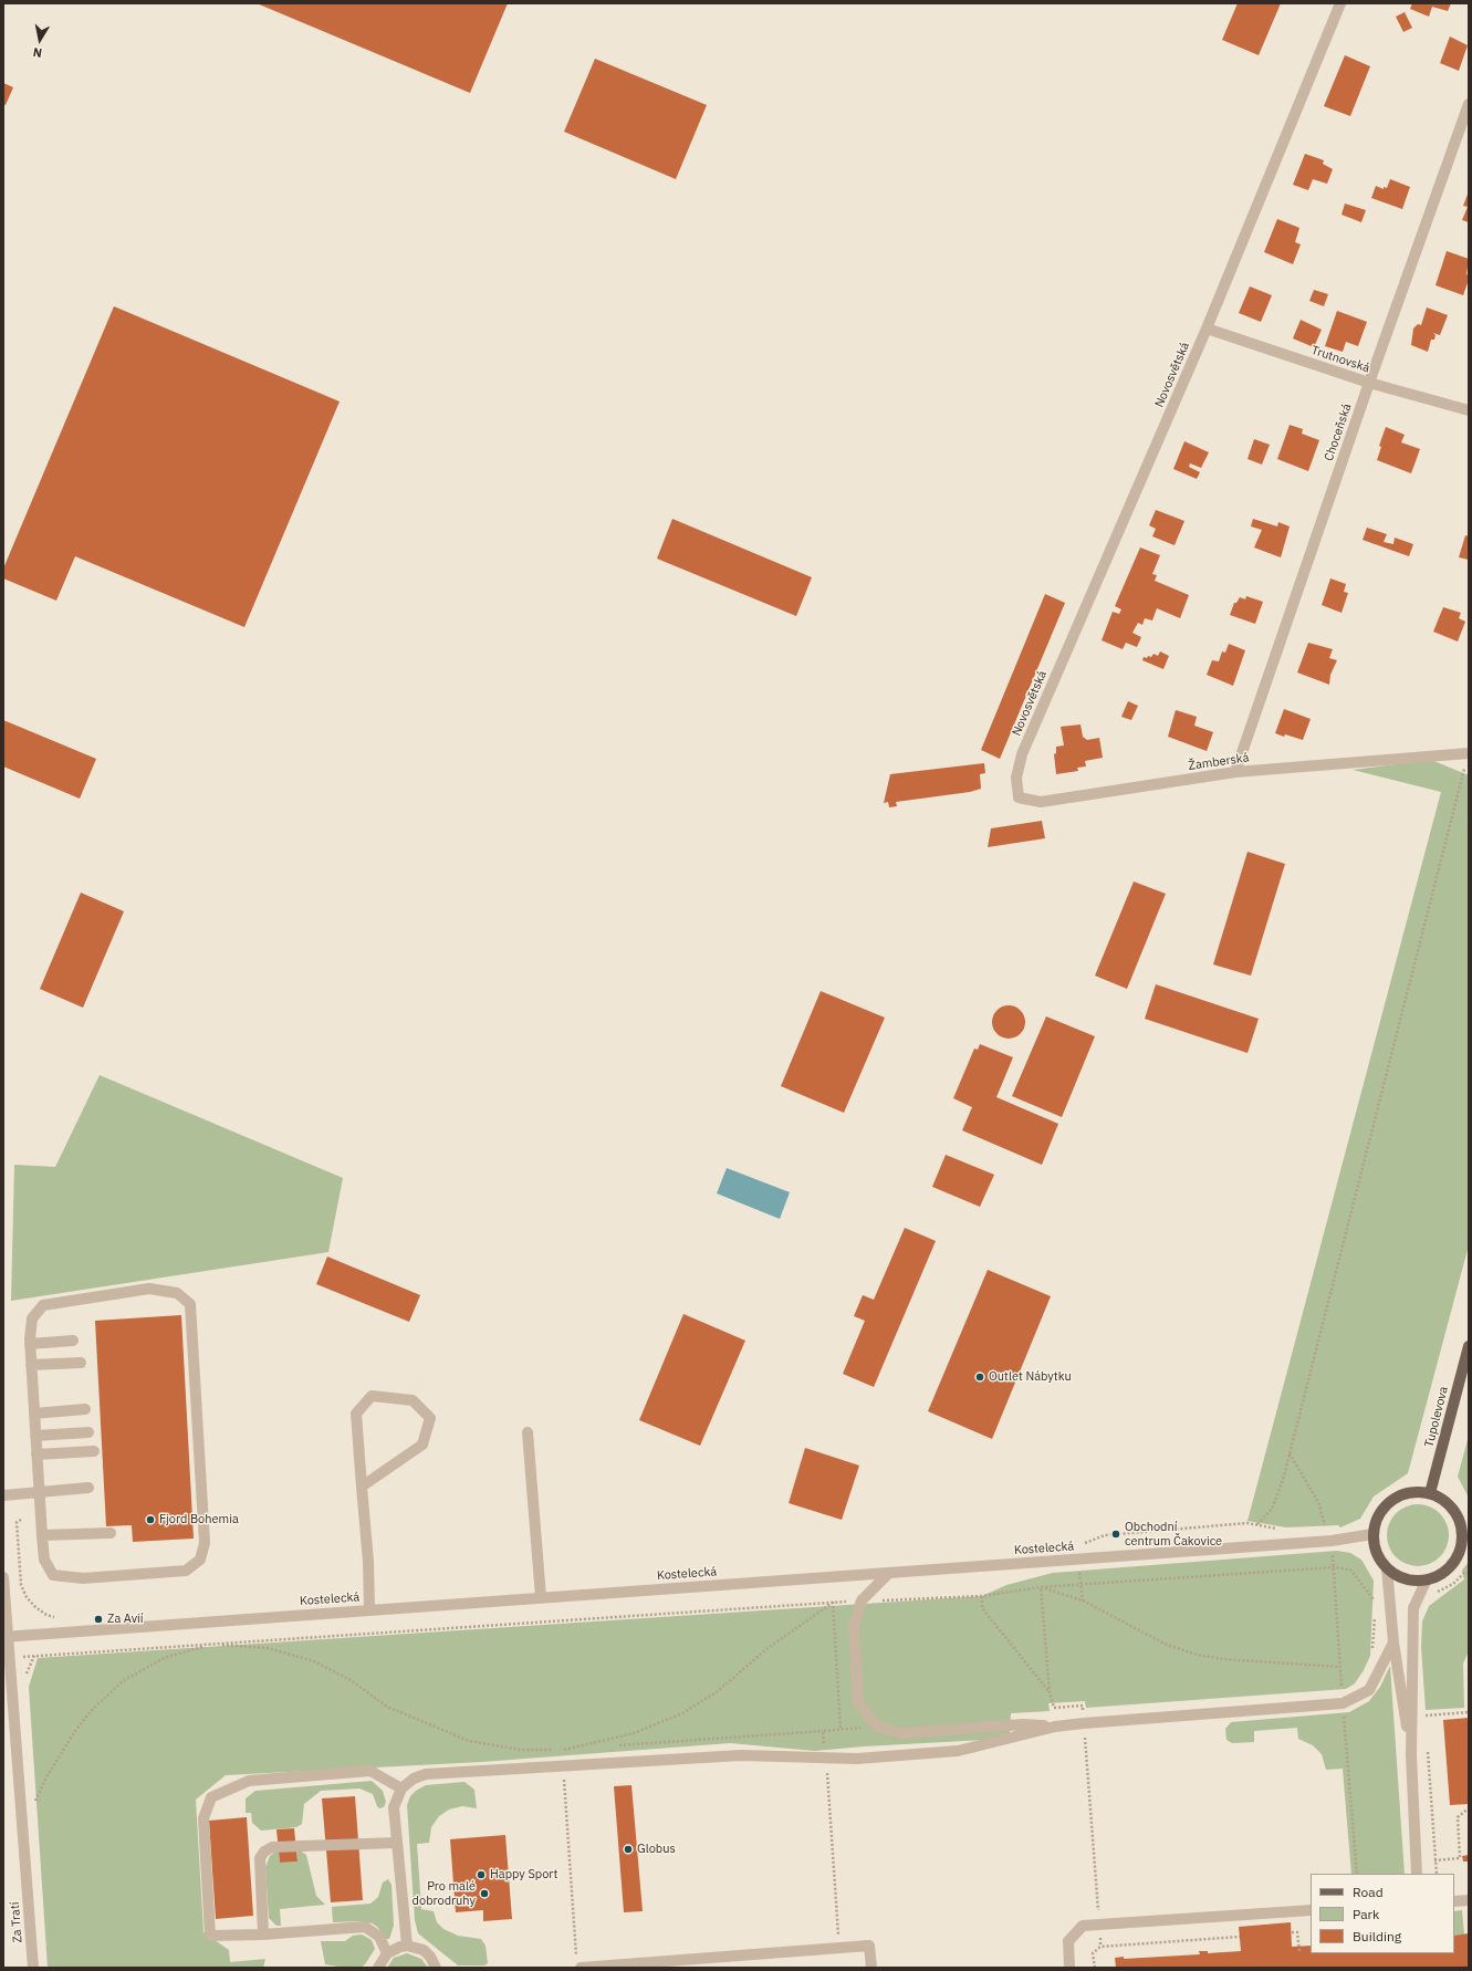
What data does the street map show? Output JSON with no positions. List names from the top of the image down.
{
  "streets": {
    "main road": ["Tupolevova"],
    "street": [
      "Trutnovská",
      "Novosvětská",
      "Choceňská",
      "Žamberská",
      "Kostelecká",
      "Za Tratí"
    ]
  },
  "crossings": [
    ["Trutnovská", "Novosvětská"],
    ["Trutnovská", "Choceňská"],
    ["Novosvětská", "Žamberská"],
    ["Choceňská", "Žamberská"],
    ["Tupolevova", "Kostelecká"],
    ["Kostelecká", "Za Tratí"]
  ],
  "places": [
    "Outlet Nábytku",
    "Fjord Bohemia",
    "Obchodní centrum Čakovice",
    "Za Avií",
    "Globus",
    "Happy Sport",
    "Pro malé dobrodruhy"
  ],
  "legend": ["Road", "Park", "Building"],
  "north": "bottom"
}
